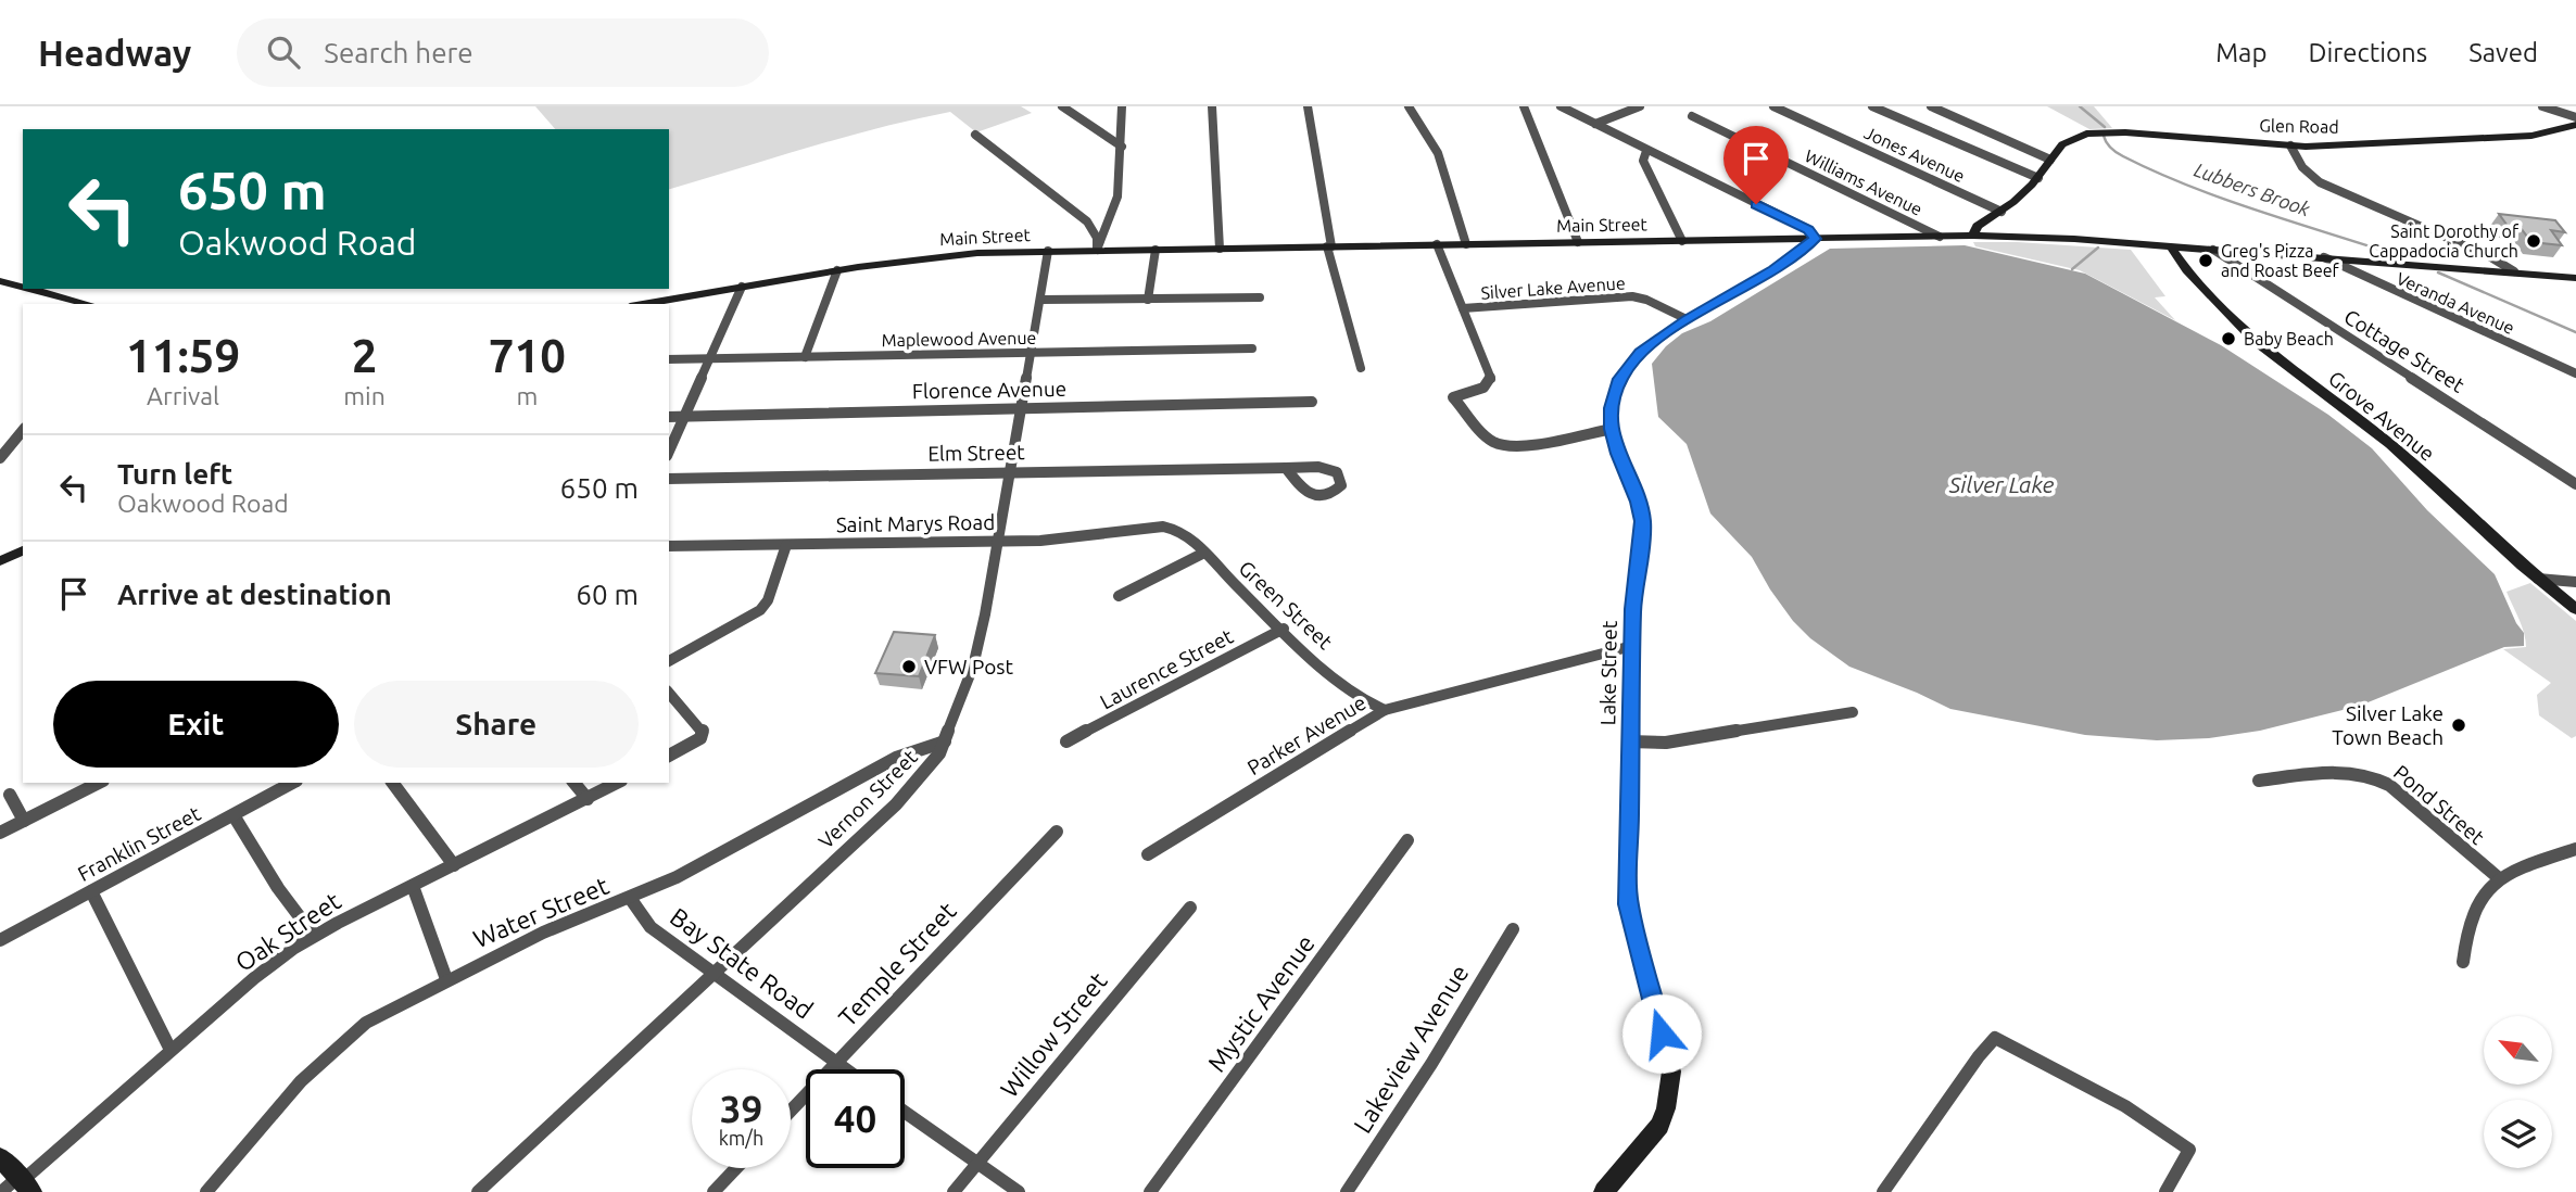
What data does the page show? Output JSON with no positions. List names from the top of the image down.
{
  "streets": {
    "street": [
      "Glen Road",
      "Jones Avenue",
      "Williams Avenue",
      "Main Street",
      "Silver Lake Avenue",
      "Veranda Avenue",
      "Maplewood Avenue",
      "Cottage Street",
      "Florence Avenue",
      "Grove Avenue",
      "Elm Street",
      "Saint Marys Road",
      "Green Street",
      "Laurence Street",
      "Lake Street",
      "Parker Avenue",
      "Vernon Street",
      "Pond Street",
      "Franklin Street",
      "Water Street",
      "Oak Street",
      "Bay State Road",
      "Temple Street",
      "Mystic Avenue",
      "Willow Street",
      "Lakeview Avenue"
    ]
  },
  "crossings": [
    ["Glen Road", "Jones Avenue"],
    ["Glen Road", "Main Street"],
    ["Williams Avenue", "Main Street"],
    ["Main Street", "Veranda Avenue"],
    ["Main Street", "Cottage Street"],
    ["Main Street", "Grove Avenue"],
    ["Main Street", "Lake Street"],
    ["Main Street", "Vernon Street"],
    ["Silver Lake Avenue", "Lake Street"],
    ["Maplewood Avenue", "Vernon Street"],
    ["Florence Avenue", "Vernon Street"],
    ["Elm Street", "Vernon Street"],
    ["Saint Marys Road", "Green Street"],
    ["Saint Marys Road", "Vernon Street"],
    ["Green Street", "Laurence Street"],
    ["Green Street", "Parker Avenue"],
    ["Lake Street", "Parker Avenue"],
    ["Vernon Street", "Water Street"],
    ["Vernon Street", "Bay State Road"],
    ["Water Street", "Bay State Road"],
    ["Bay State Road", "Temple Street"]
  ],
  "water": ["Lubbers Brook", "Silver Lake"],
  "places": [
    "Saint Dorothy of Cappadocia Church",
    "Greg's Pizza and Roast Beef",
    "Baby Beach",
    "VFW Post",
    "Silver Lake Town Beach"
  ],
  "north": "top left",
  "page": {
    "header": "Headway",
    "search": "Search here",
    "nav": ["Map", "Directions", "Saved"],
    "turn": ["650 m", "Oakwood Road"],
    "eta": [
      "11:59",
      "Arrival",
      "2",
      "min",
      "710",
      "m"
    ],
    "list": [
      {
        "name": "Turn left",
        "note": "Oakwood Road",
        "value": "650 m"
      },
      {
        "name": "Arrive at destination",
        "value": "60 m"
      }
    ],
    "buttons": ["Exit", "Share"],
    "speed": "39 km/h",
    "limit": "40"
  }
}
